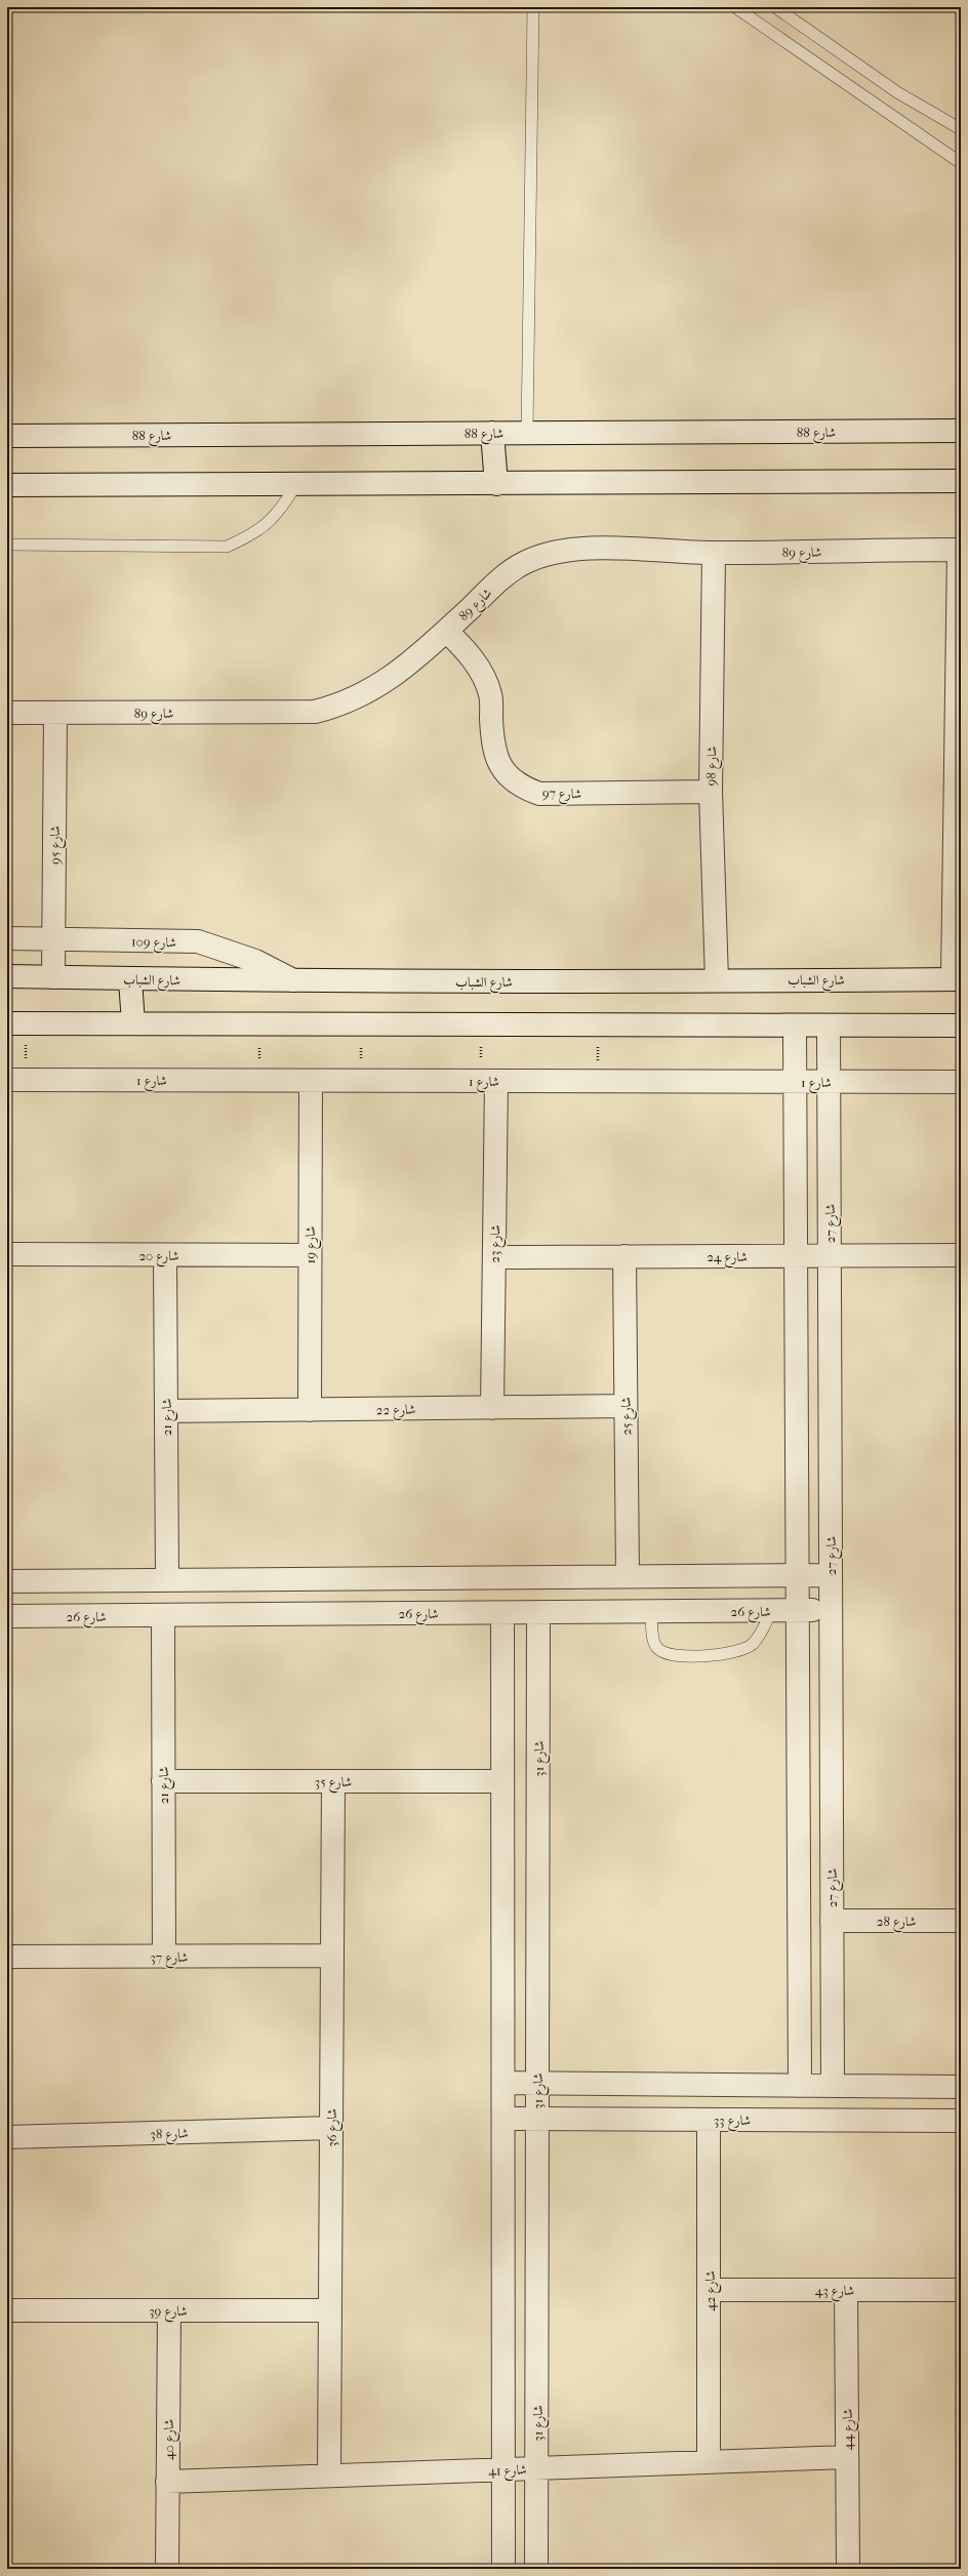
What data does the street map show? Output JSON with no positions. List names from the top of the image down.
{
  "streets": {
    "street": [
      "شارع 88",
      "شارع 89",
      "شارع 98",
      "شارع 97",
      "شارع 95",
      "شارع 109",
      "شارع الشباب",
      "شارع 1",
      "شارع 27",
      "شارع 23",
      "شارع 19",
      "شارع 20",
      "شارع 24",
      "شارع 22",
      "شارع 25",
      "شارع 21",
      "شارع 26",
      "شارع 31",
      "شارع 35",
      "شارع 28",
      "شارع 37",
      "شارع 33",
      "شارع 36",
      "شارع 38",
      "شارع 43",
      "شارع 42",
      "شارع 39",
      "شارع 44",
      "شارع 40",
      "شارع 41"
    ]
  },
  "crossings": [
    ["شارع 89", "شارع 98"],
    ["شارع 89", "شارع 97"],
    ["شارع 89", "شارع 95"],
    ["شارع 98", "شارع 97"],
    ["شارع 98", "شارع الشباب"],
    ["شارع 95", "شارع 109"],
    ["شارع 95", "شارع الشباب"],
    ["شارع 109", "شارع الشباب"],
    ["شارع 1", "شارع 27"],
    ["شارع 1", "شارع 23"],
    ["شارع 1", "شارع 19"],
    ["شارع 27", "شارع 24"],
    ["شارع 27", "شارع 26"],
    ["شارع 27", "شارع 28"],
    ["شارع 23", "شارع 24"],
    ["شارع 23", "شارع 22"],
    ["شارع 19", "شارع 20"],
    ["شارع 19", "شارع 22"],
    ["شارع 20", "شارع 21"],
    ["شارع 24", "شارع 25"],
    ["شارع 22", "شارع 25"],
    ["شارع 22", "شارع 21"],
    ["شارع 21", "شارع 26"],
    ["شارع 21", "شارع 35"],
    ["شارع 21", "شارع 37"],
    ["شارع 26", "شارع 31"],
    ["شارع 31", "شارع 33"],
    ["شارع 31", "شارع 41"],
    ["شارع 35", "شارع 36"],
    ["شارع 37", "شارع 36"],
    ["شارع 33", "شارع 42"],
    ["شارع 36", "شارع 38"],
    ["شارع 36", "شارع 39"],
    ["شارع 36", "شارع 41"],
    ["شارع 43", "شارع 42"],
    ["شارع 43", "شارع 44"],
    ["شارع 42", "شارع 41"],
    ["شارع 39", "شارع 40"],
    ["شارع 44", "شارع 41"],
    ["شارع 40", "شارع 41"]
  ]
}
